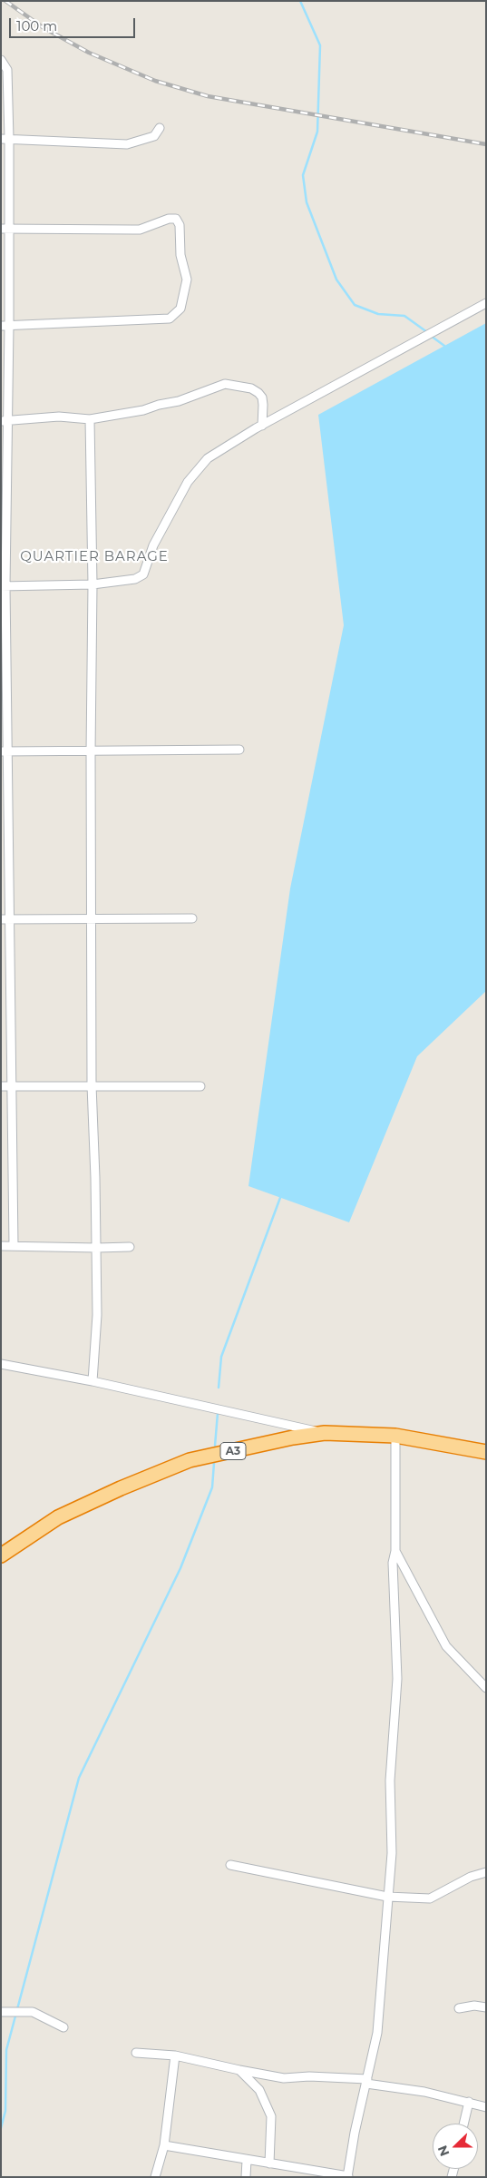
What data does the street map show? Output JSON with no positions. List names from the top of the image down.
{
  "streets": {
    "highway": ["A3"]
  },
  "districts": ["QUARTIER BARAGE"],
  "scale_bar": "100 m",
  "north": "left"
}
